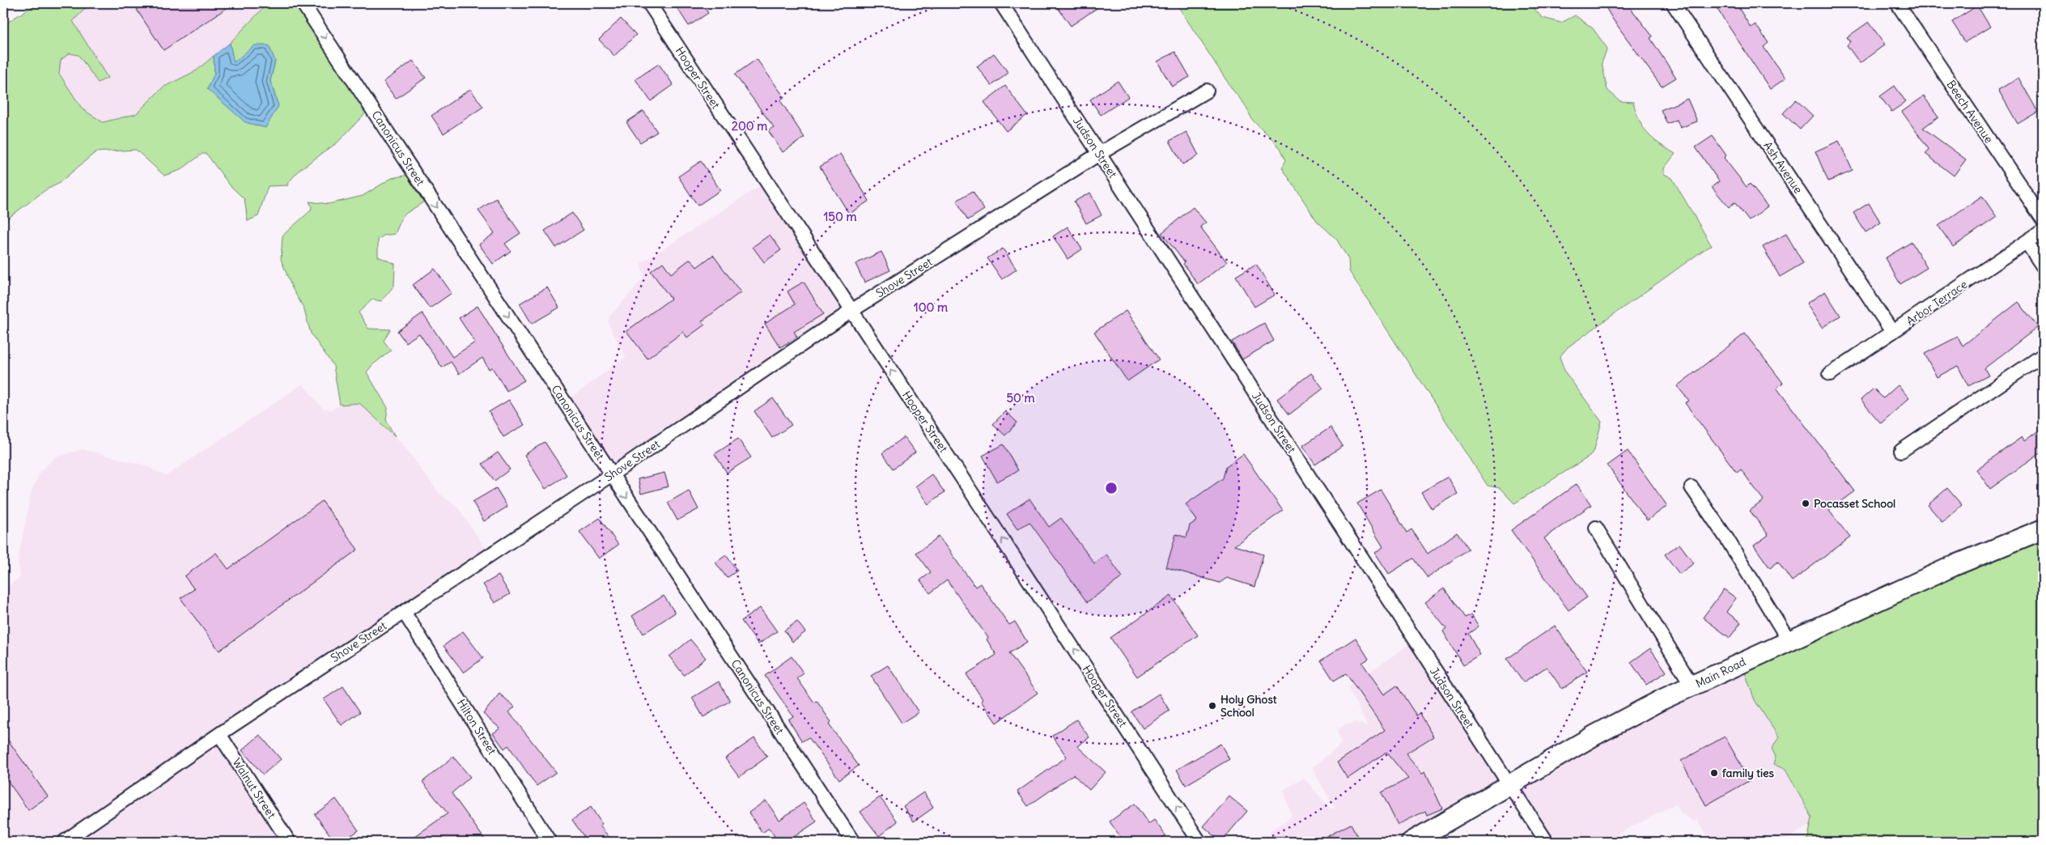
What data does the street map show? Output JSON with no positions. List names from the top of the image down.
{
  "streets": {
    "main road": ["Main Road"],
    "street": [
      "Hooper Street",
      "Beech Avenue",
      "Judson Street",
      "Canonicus Street",
      "Ash Avenue",
      "Shove Street",
      "Arbor Terrace",
      "Hilton Street",
      "Walnut Street"
    ]
  },
  "crossings": [
    ["Hooper Street", "Shove Street"],
    ["Judson Street", "Shove Street"],
    ["Judson Street", "Main Road"],
    ["Canonicus Street", "Shove Street"],
    ["Ash Avenue", "Arbor Terrace"],
    ["Shove Street", "Hilton Street"],
    ["Shove Street", "Walnut Street"]
  ],
  "one_way": ["Hooper Street", "Canonicus Street"],
  "places": ["Pocasset School", "Holy Ghost School", "family ties"],
  "rings": [
    "200 m",
    "150 m",
    "100 m",
    "50 m"
  ]
}
